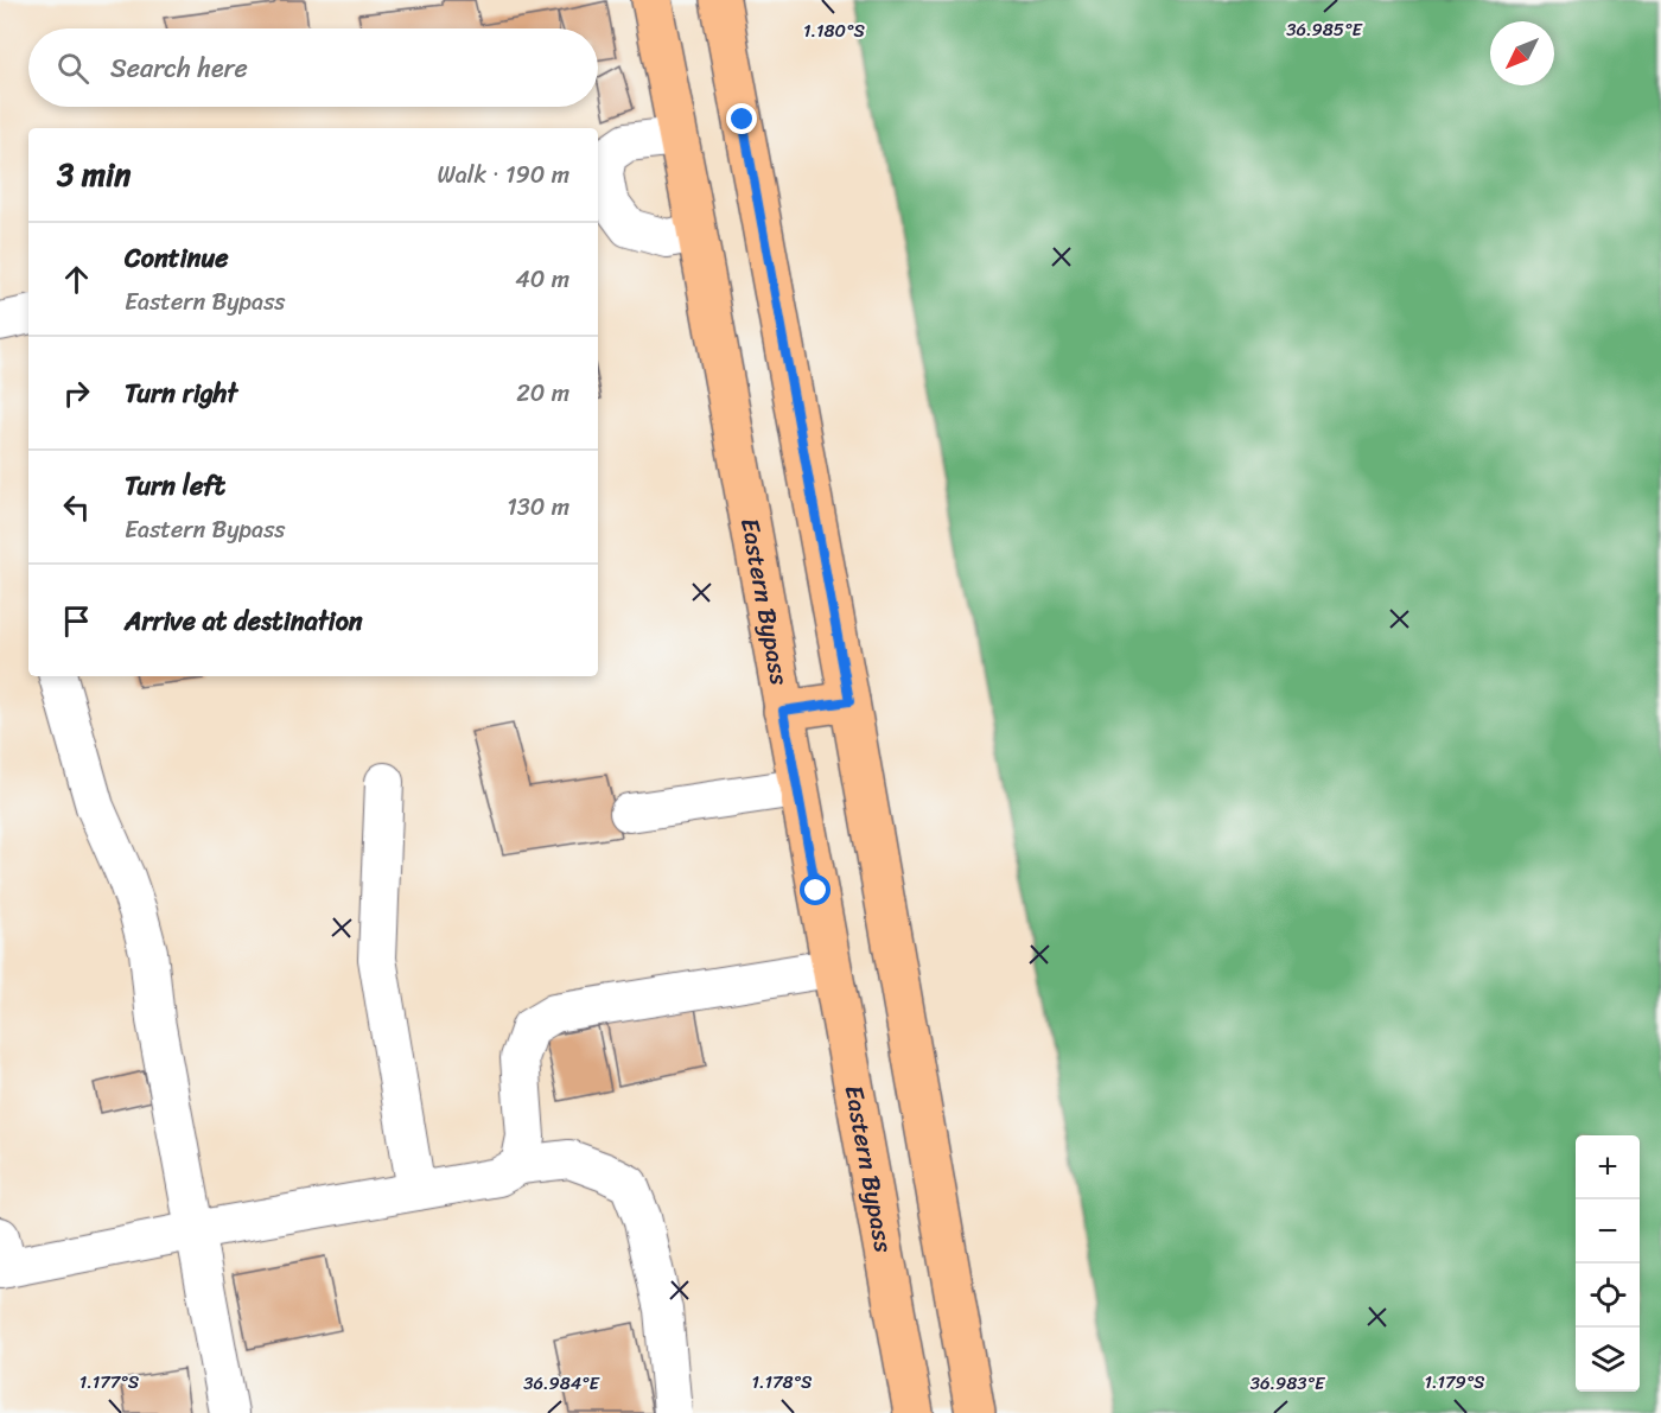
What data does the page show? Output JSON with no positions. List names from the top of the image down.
{
  "streets": {
    "main road": ["Eastern Bypass"]
  },
  "north": "bottom left",
  "page": {
    "search": "Search here",
    "heading": ["3 min", "Walk · 190 m"],
    "list": [
      ["Continue", "Eastern Bypass", "40 m"],
      ["Turn right", "20 m"],
      ["Turn left", "Eastern Bypass", "130 m"],
      "Arrive at destination"
    ],
    "map_buttons": ["+", "−"]
  },
  "coordinates": [
    "36.985°E",
    "1.180°S",
    "1.177°S",
    "1.178°S",
    "1.179°S",
    "36.984°E",
    "36.983°E"
  ]
}
